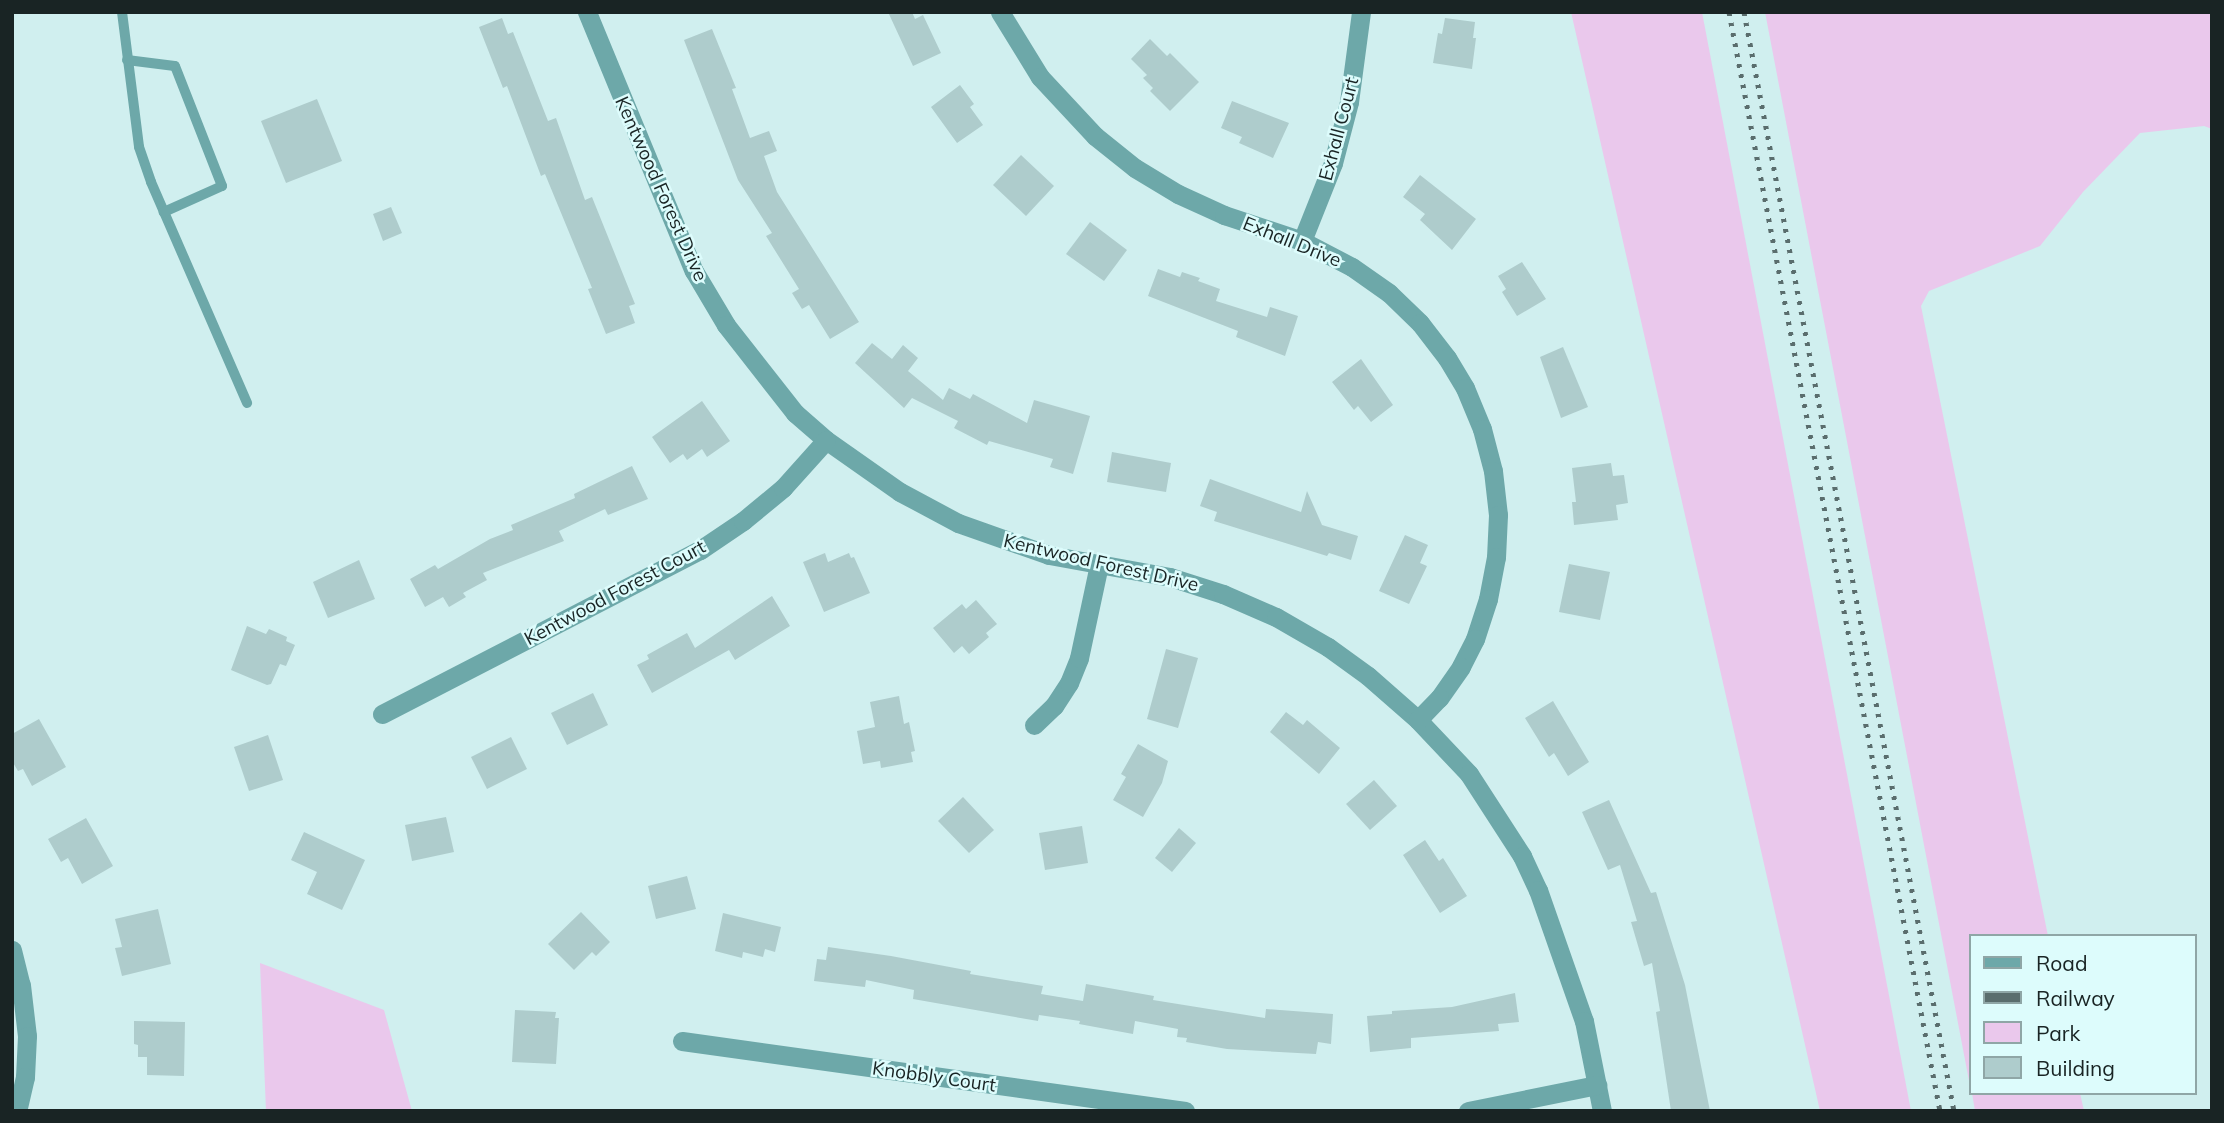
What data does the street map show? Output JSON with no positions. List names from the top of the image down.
{
  "streets": {
    "street": [
      "Exhall Court",
      "Kentwood Forest Drive",
      "Exhall Drive",
      "Kentwood Forest Court",
      "Knobbly Court"
    ]
  },
  "crossings": [
    ["Exhall Court", "Exhall Drive"],
    ["Kentwood Forest Drive", "Exhall Drive"],
    ["Kentwood Forest Drive", "Kentwood Forest Court"]
  ],
  "legend": [
    "Road",
    "Railway",
    "Park",
    "Building"
  ]
}
